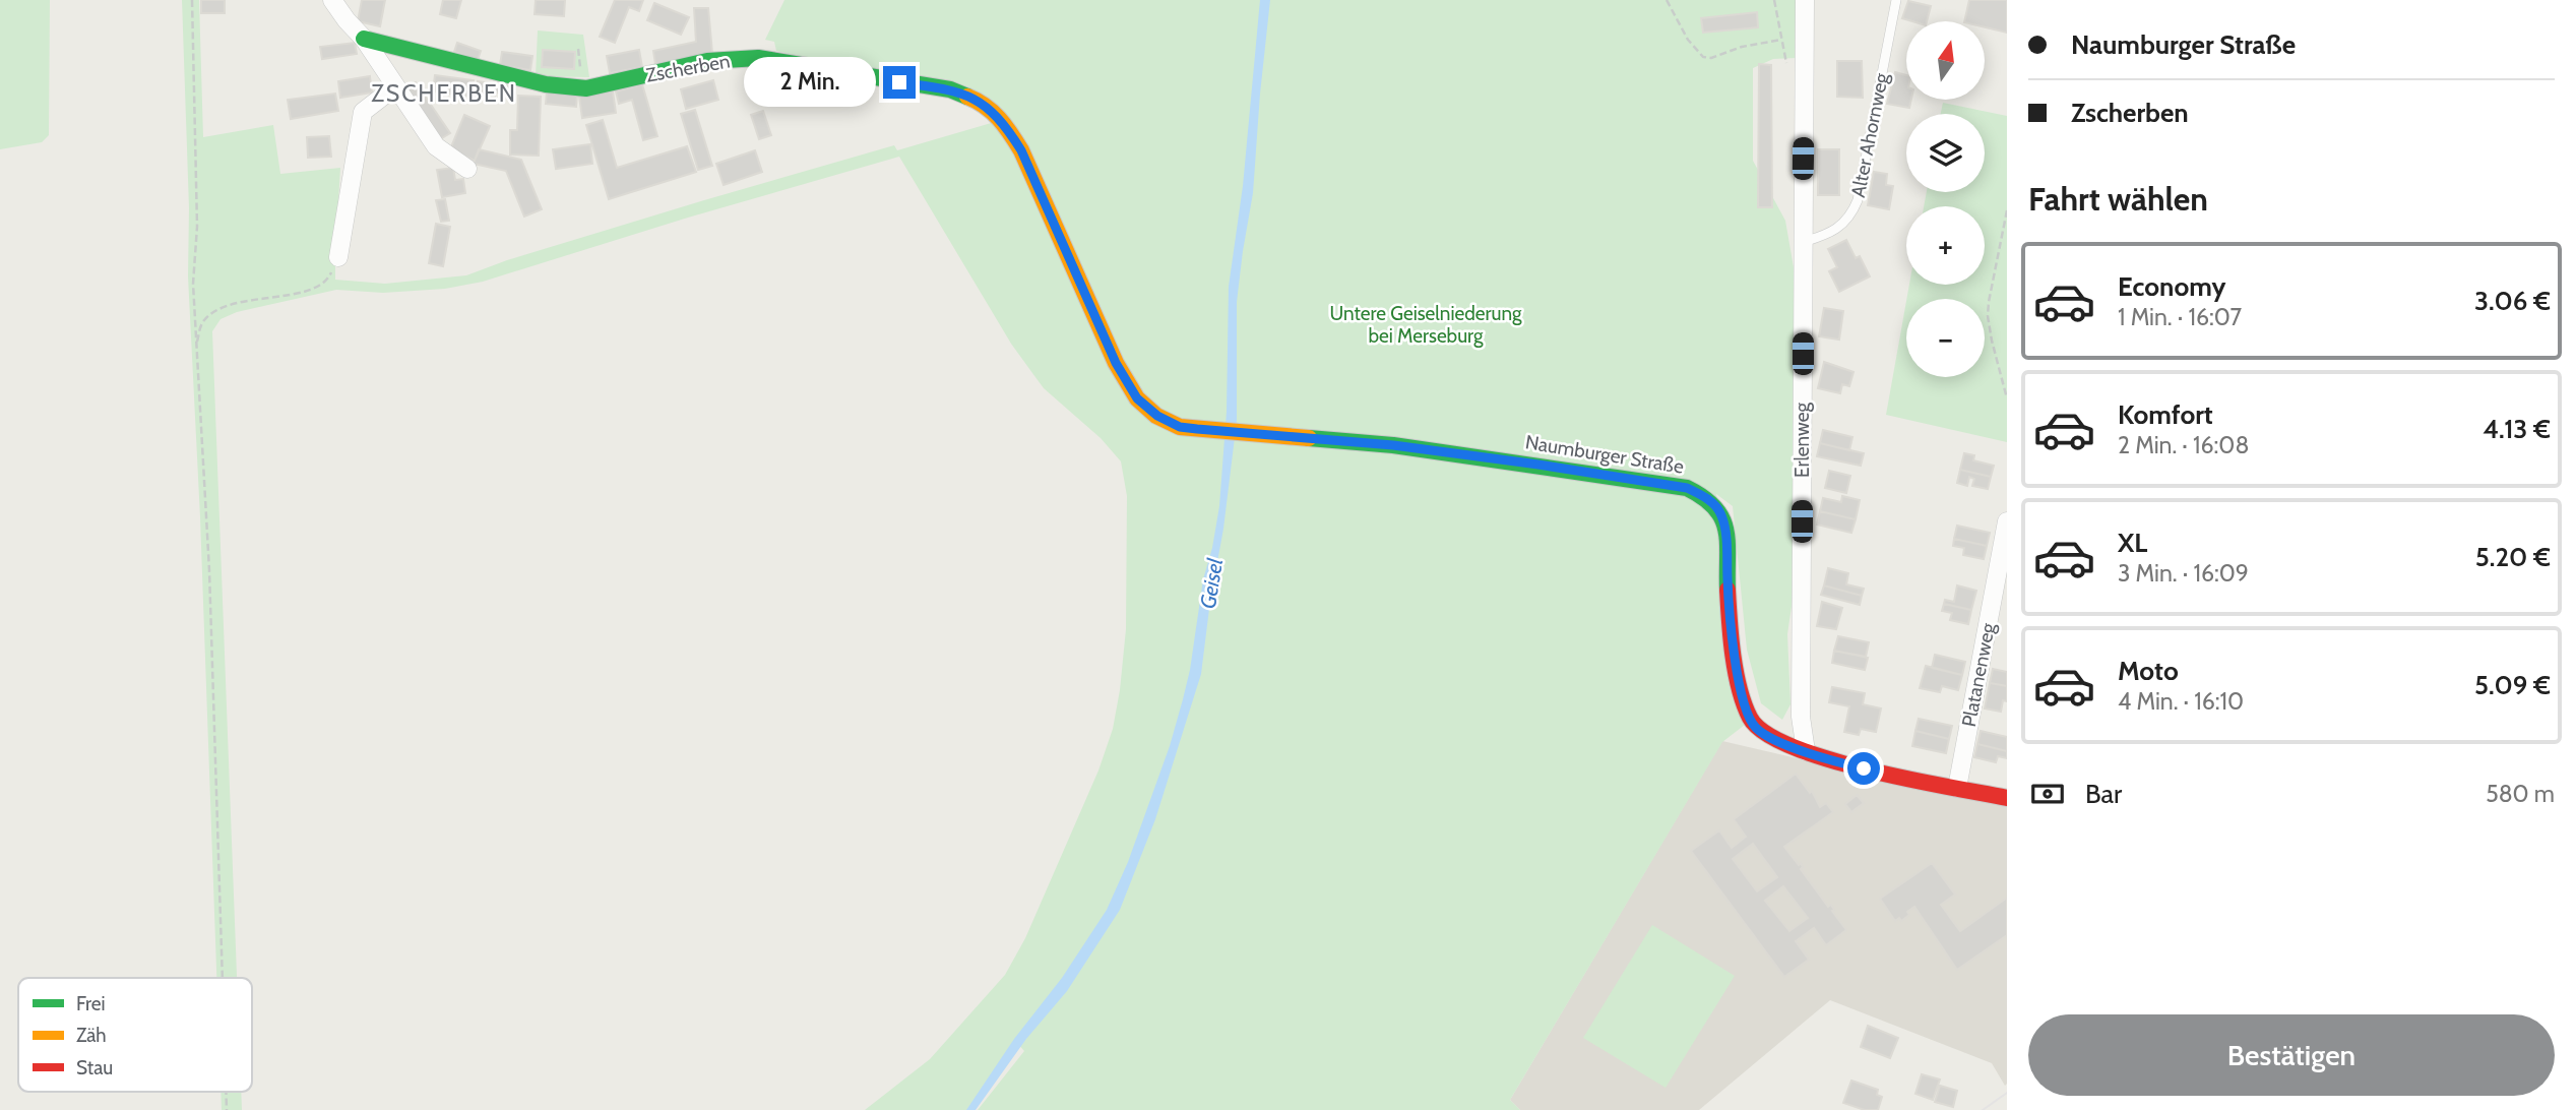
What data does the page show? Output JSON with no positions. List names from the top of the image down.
{
  "streets": {
    "street": [
      "Zscherben",
      "Erlenweg",
      "Naumburger Straße",
      "Platanenweg"
    ],
    "lane": ["Alter Ahornweg"]
  },
  "crossings": [
    ["Zscherben", "Naumburger Straße"],
    ["Alter Ahornweg", "Erlenweg"],
    ["Erlenweg", "Naumburger Straße"],
    ["Naumburger Straße", "Platanenweg"]
  ],
  "districts": ["ZSCHERBEN"],
  "water": ["Geisel"],
  "parks": ["Untere Geiselniederung bei Merseburg"],
  "legend": ["Frei", "Zäh", "Stau"],
  "north": "top",
  "page": {
    "banner": ["Naumburger Straße", "Zscherben"],
    "map_buttons": ["+", "−"],
    "bubble": "2 Min.",
    "heading": "Fahrt wählen",
    "list": [
      {
        "name": "Economy",
        "note": "1 Min. · 16:07",
        "value": "3.06 €"
      },
      {
        "name": "Komfort",
        "note": "2 Min. · 16:08",
        "value": "4.13 €"
      },
      {
        "name": "XL",
        "note": "3 Min. · 16:09",
        "value": "5.20 €"
      },
      {
        "name": "Moto",
        "note": "4 Min. · 16:10",
        "value": "5.09 €"
      }
    ],
    "pay": ["Bar", "580 m"],
    "buttons": "Bestätigen"
  }
}
